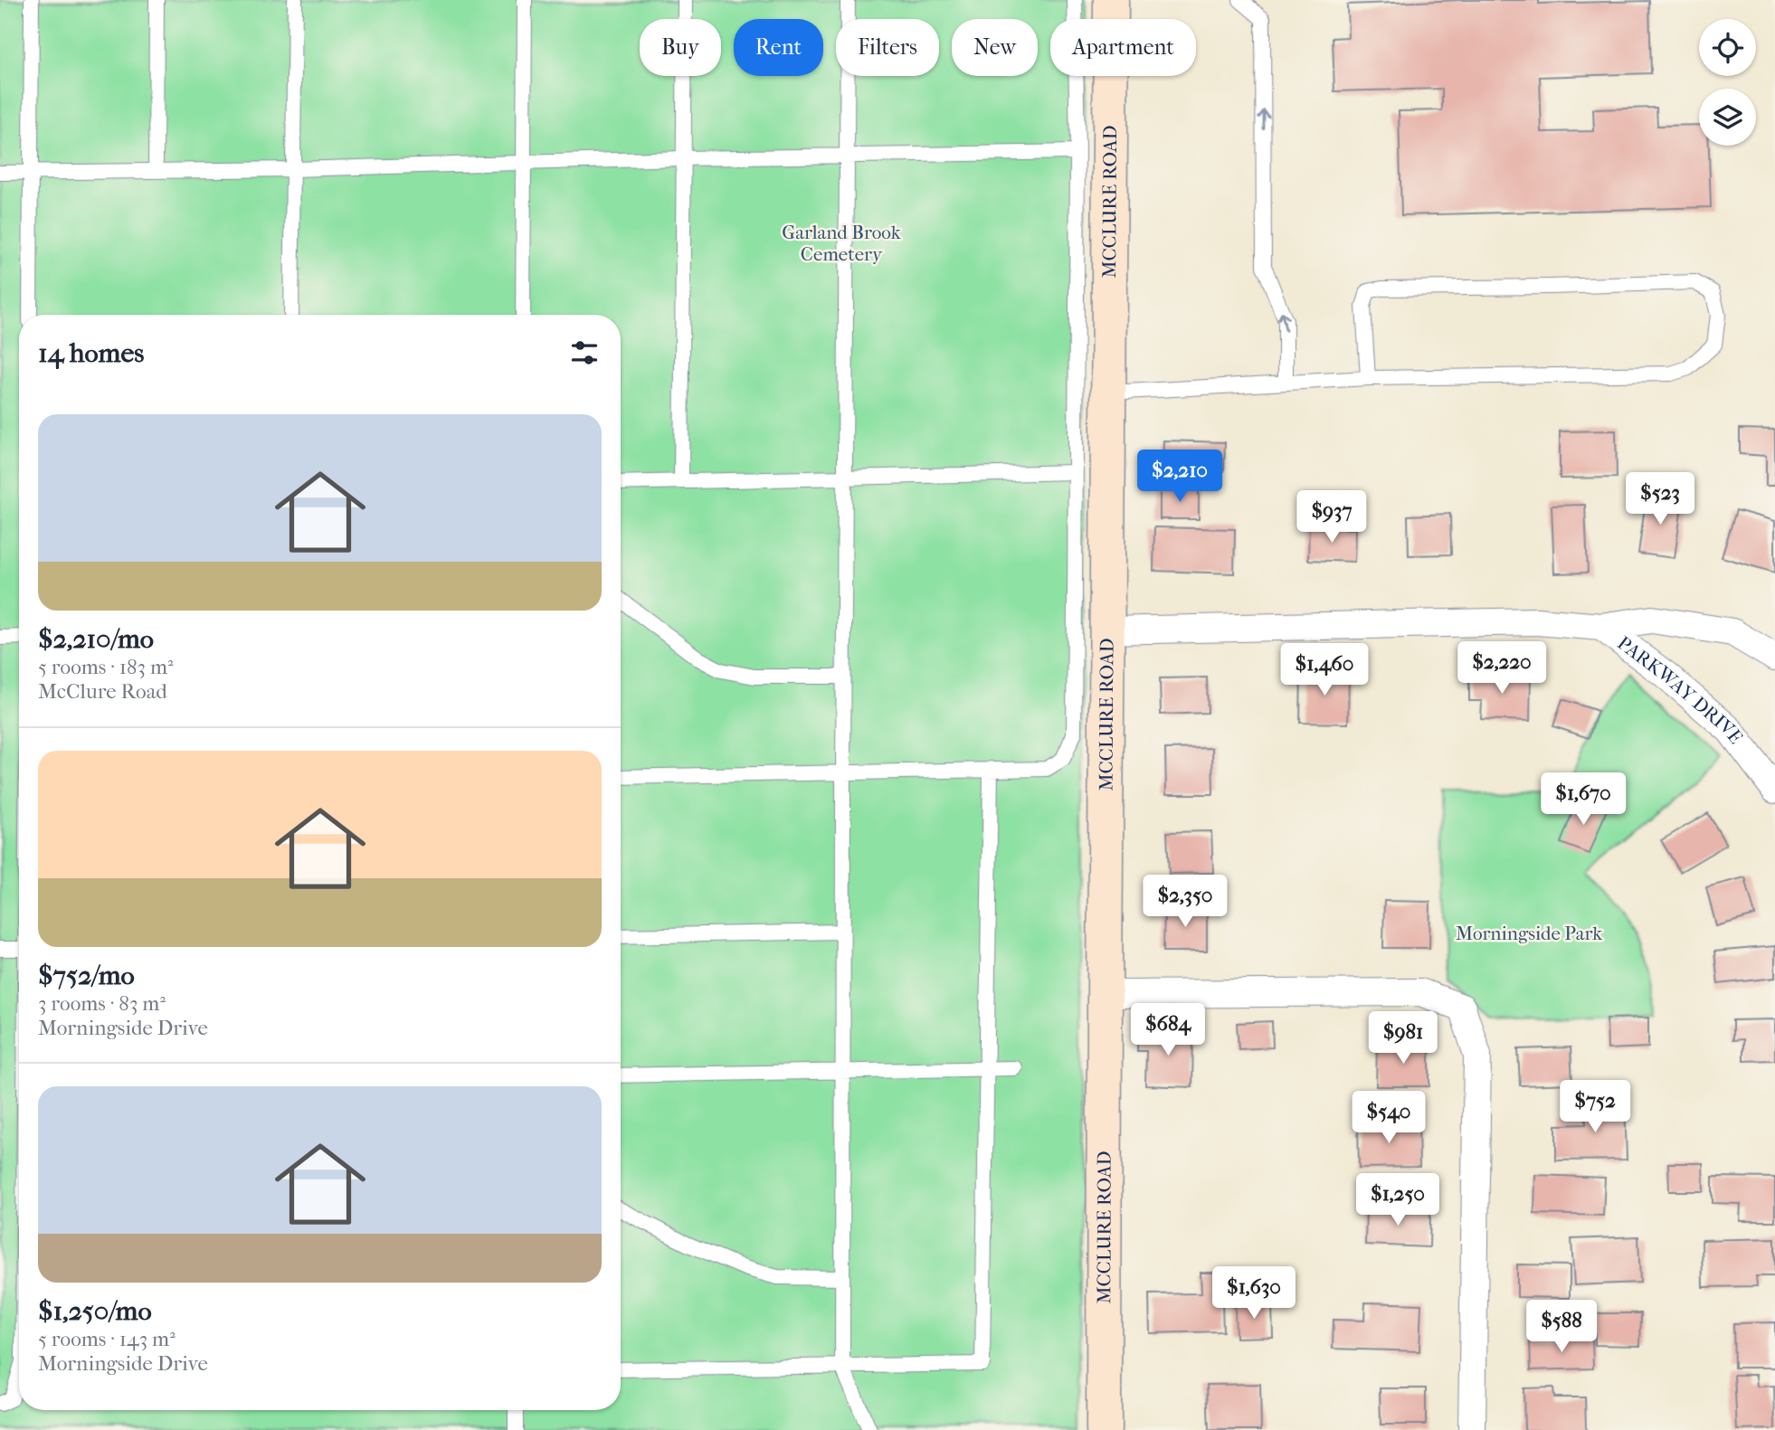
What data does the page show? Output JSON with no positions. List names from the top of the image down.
{
  "streets": {
    "street": ["MCCLURE ROAD", "PARKWAY DRIVE"]
  },
  "crossings": [
    ["MCCLURE ROAD", "PARKWAY DRIVE"]
  ],
  "parks": ["Garland Brook Cemetery", "Morningside Park"],
  "page": {
    "chip": [
      "Buy",
      "Rent",
      "Filters",
      "New",
      "Apartment"
    ],
    "heading": "14 homes",
    "list": [
      {
        "name": "$2,210/mo",
        "note": "5 rooms · 183 m² · McClure Road"
      },
      {
        "name": "$752/mo",
        "note": "3 rooms · 83 m² · Morningside Drive"
      },
      {
        "name": "$1,250/mo",
        "note": "5 rooms · 143 m² · Morningside Drive"
      }
    ],
    "price": [
      "$2,210",
      "$523",
      "$937",
      "$2,220",
      "$1,460",
      "$1,670",
      "$2,350",
      "$684",
      "$981",
      "$752",
      "$540",
      "$1,250",
      "$1,630",
      "$588"
    ]
  }
}
